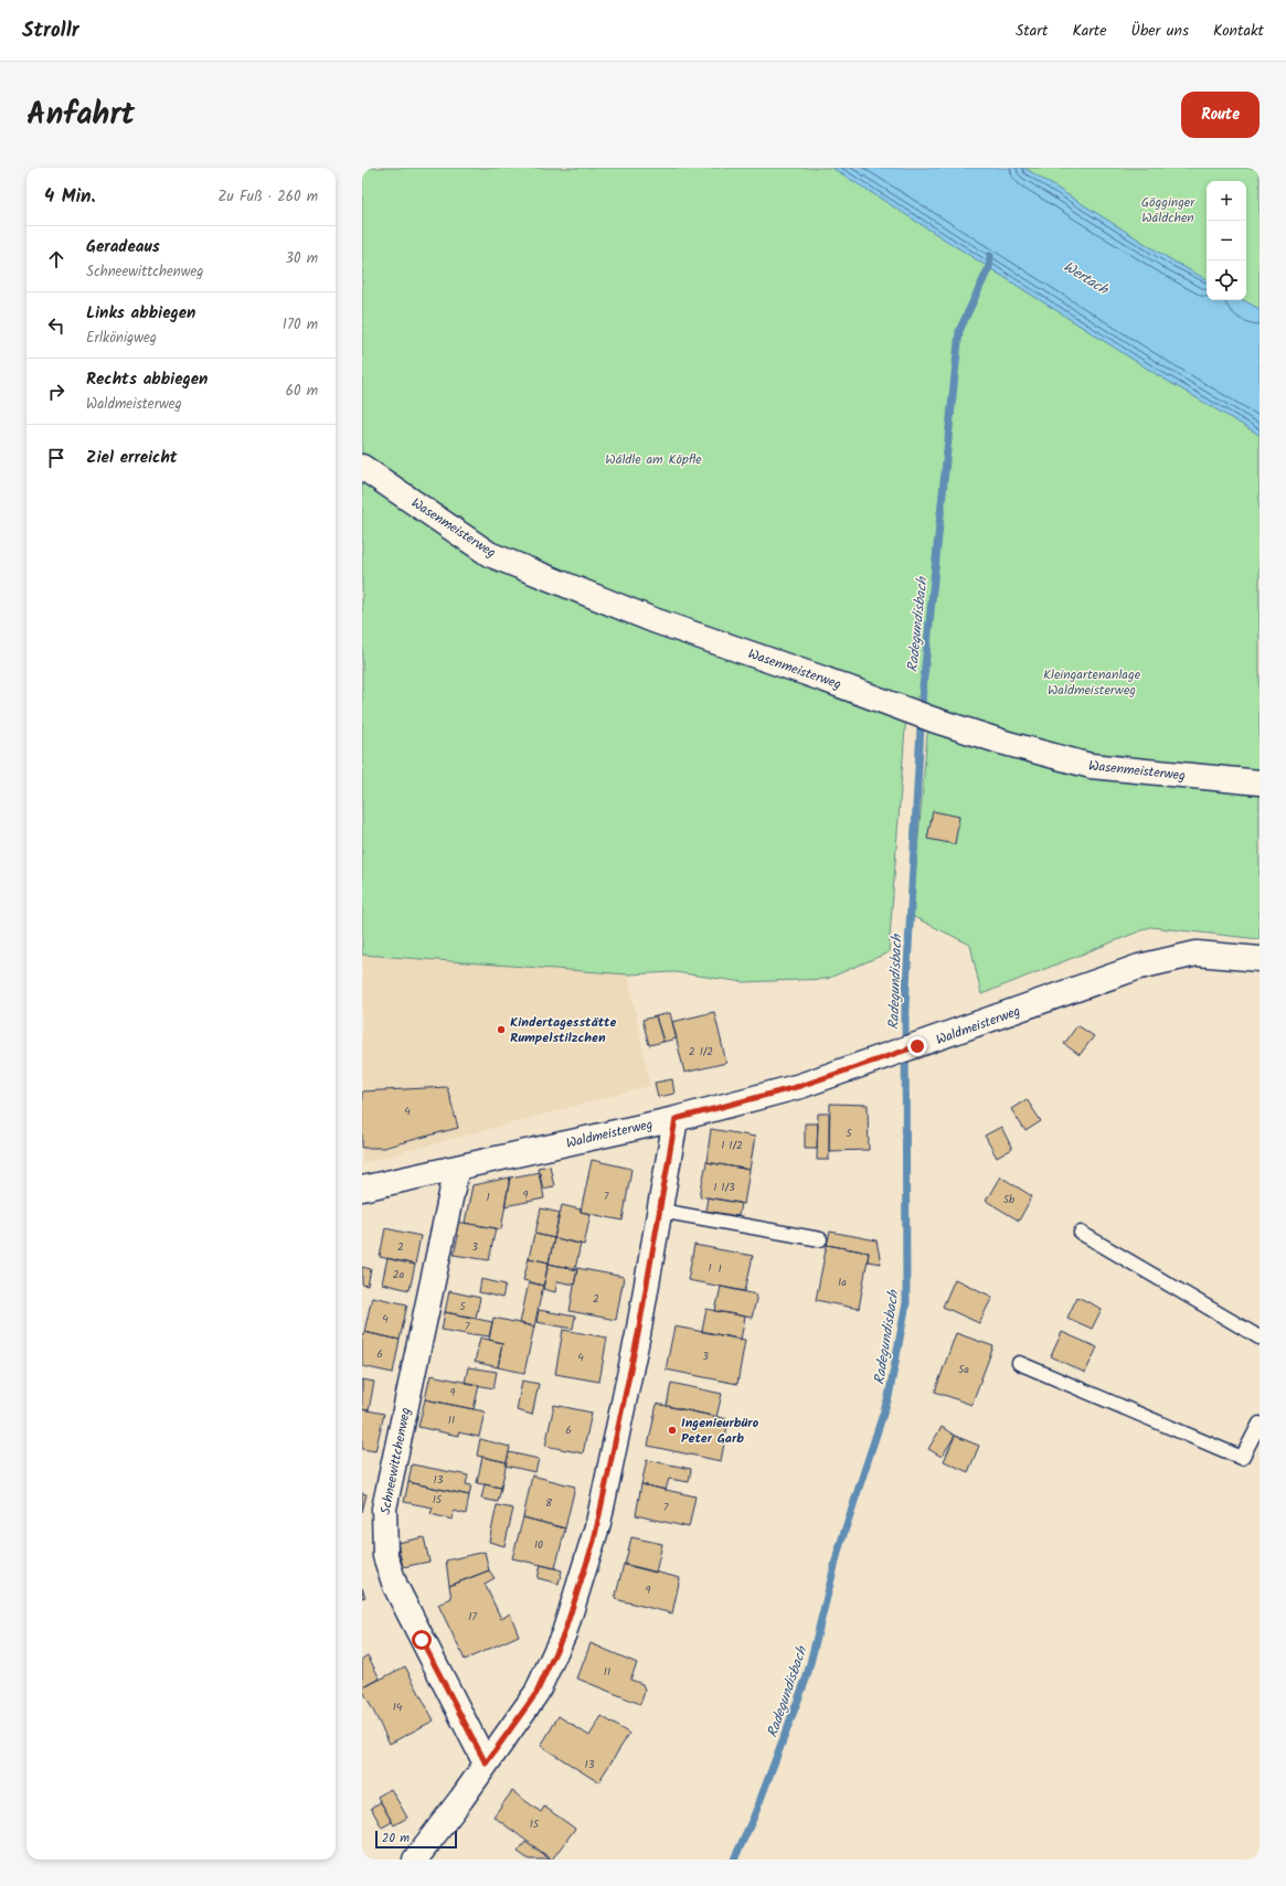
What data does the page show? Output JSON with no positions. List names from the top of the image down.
{
  "streets": {
    "street": ["Wasenmeisterweg", "Waldmeisterweg", "Schneewittchenweg"]
  },
  "crossings": [
    ["Waldmeisterweg", "Schneewittchenweg"]
  ],
  "water": ["Wertach", "Radegundisbach"],
  "parks": ["Gögginger Wäldchen", "Wäldle am Köpfle", "Kleingartenanlage Waldmeisterweg"],
  "places": ["Kindertagesstätte Rumpelstilzchen", "Ingenieurbüro Peter Garb"],
  "house_numbers": [
    "2 1/2",
    "4",
    "5",
    "1 1/2",
    "1 1/3",
    "9",
    "7",
    "1",
    "5b",
    "2",
    "3",
    "1",
    "1",
    "2a",
    "1a",
    "2",
    "5",
    "4",
    "7",
    "6",
    "3",
    "4",
    "5a",
    "9",
    "11",
    "6",
    "13",
    "15",
    "8",
    "7",
    "10",
    "9",
    "17",
    "11",
    "14",
    "13",
    "15"
  ],
  "scale_bar": "20 m",
  "page": {
    "header": "Strollr",
    "nav": [
      "Start",
      "Karte",
      "Über uns",
      "Kontakt"
    ],
    "title": "Anfahrt",
    "buttons": "Route",
    "heading": ["4 Min.", "Zu Fuß · 260 m"],
    "map_buttons": ["+", "−"],
    "list": [
      ["Geradeaus", "Schneewittchenweg", "30 m"],
      ["Links abbiegen", "Erlkönigweg", "170 m"],
      ["Rechts abbiegen", "Waldmeisterweg", "60 m"],
      "Ziel erreicht"
    ],
    "scale": "20 m"
  }
}
